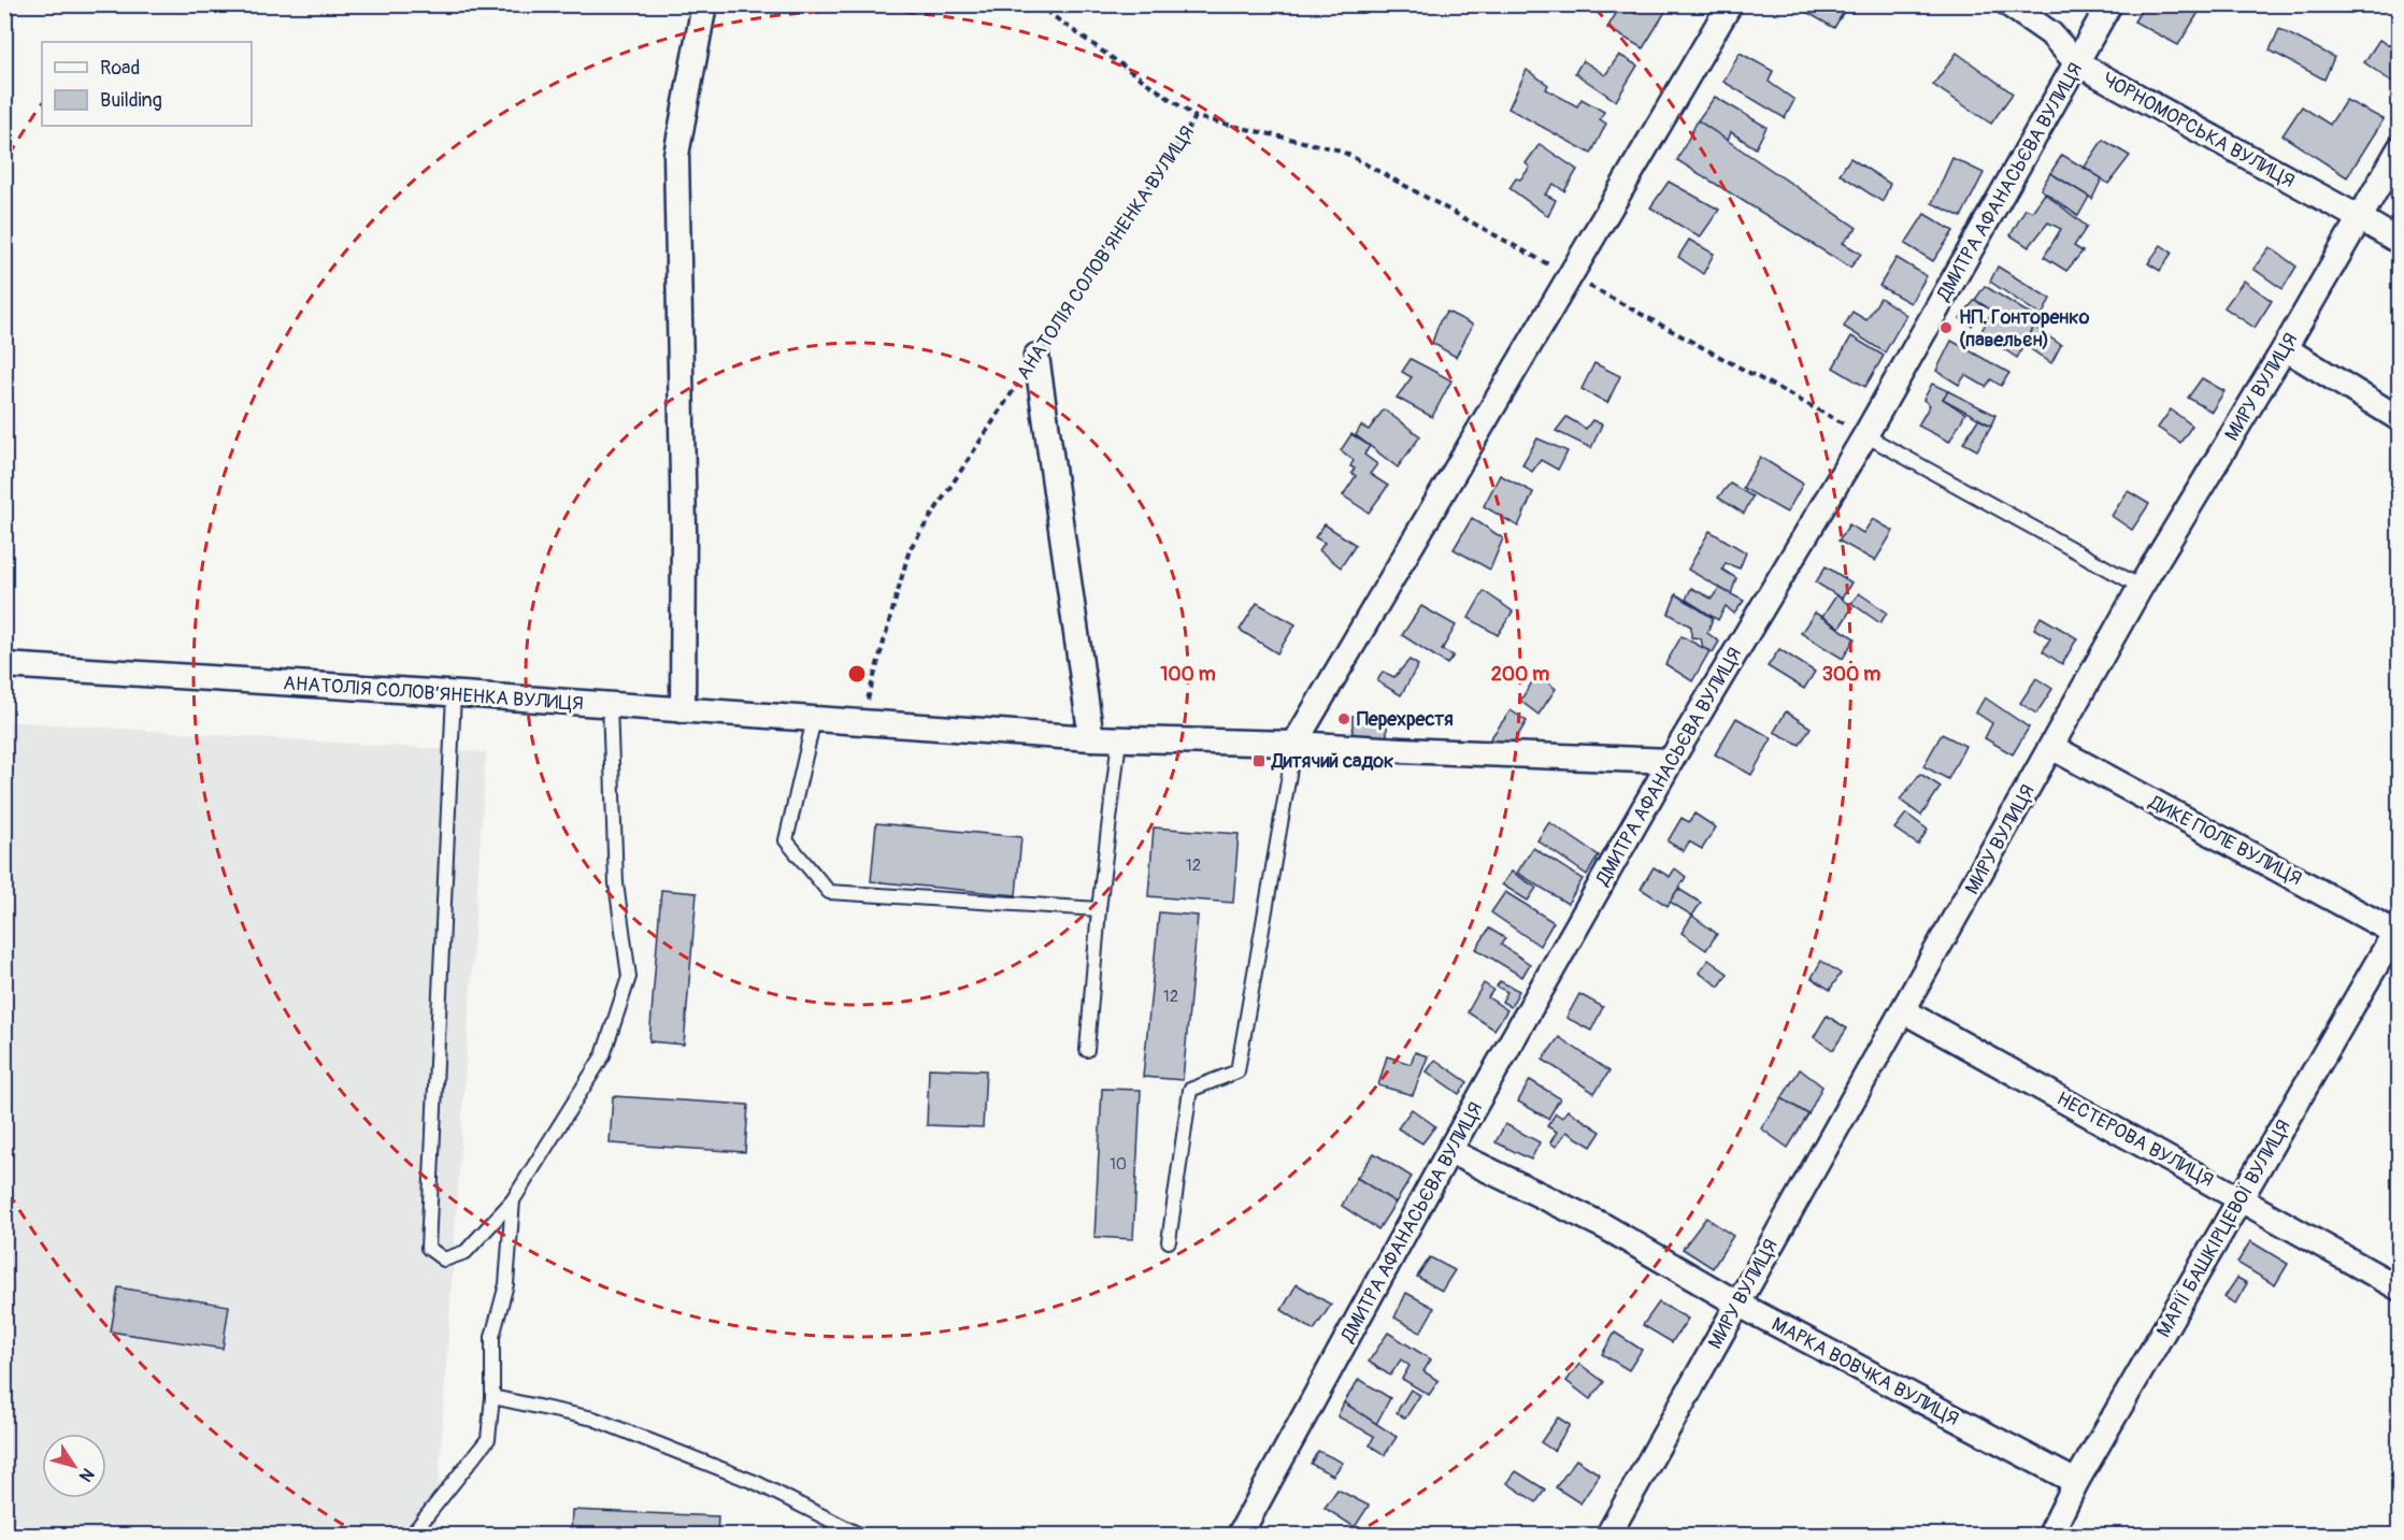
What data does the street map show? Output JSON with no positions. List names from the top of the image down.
{
  "streets": {
    "street": [
      "ЧОРНОМОРСЬКА ВУЛИЦЯ",
      "ДМИТРА АФАНАСЬЄВА ВУЛИЦЯ",
      "АНАТОЛІЯ СОЛОВ’ЯНЕНКА ВУЛИЦЯ",
      "МИРУ ВУЛИЦЯ",
      "ДИКЕ ПОЛЕ ВУЛИЦЯ",
      "НЕСТЕРОВА ВУЛИЦЯ",
      "МАРІЇ БАШКІРЦЕВОЇ ВУЛИЦЯ",
      "МАРКА ВОВЧКА ВУЛИЦЯ"
    ]
  },
  "crossings": [
    ["ЧОРНОМОРСЬКА ВУЛИЦЯ", "ДМИТРА АФАНАСЬЄВА ВУЛИЦЯ"],
    ["ЧОРНОМОРСЬКА ВУЛИЦЯ", "МИРУ ВУЛИЦЯ"],
    ["ДМИТРА АФАНАСЬЄВА ВУЛИЦЯ", "АНАТОЛІЯ СОЛОВ’ЯНЕНКА ВУЛИЦЯ"],
    ["ДМИТРА АФАНАСЬЄВА ВУЛИЦЯ", "МАРКА ВОВЧКА ВУЛИЦЯ"],
    ["МИРУ ВУЛИЦЯ", "ДИКЕ ПОЛЕ ВУЛИЦЯ"],
    ["МИРУ ВУЛИЦЯ", "НЕСТЕРОВА ВУЛИЦЯ"],
    ["МИРУ ВУЛИЦЯ", "МАРКА ВОВЧКА ВУЛИЦЯ"],
    ["ДИКЕ ПОЛЕ ВУЛИЦЯ", "МАРІЇ БАШКІРЦЕВОЇ ВУЛИЦЯ"],
    ["НЕСТЕРОВА ВУЛИЦЯ", "МАРІЇ БАШКІРЦЕВОЇ ВУЛИЦЯ"],
    ["МАРІЇ БАШКІРЦЕВОЇ ВУЛИЦЯ", "МАРКА ВОВЧКА ВУЛИЦЯ"]
  ],
  "places": {
    "other": ["НП. Гонторенко (павельєн)", "Перехрестя"],
    "transit": ["Дитячий садок"]
  },
  "house_numbers": ["12", "12", "10"],
  "legend": ["Road", "Building"],
  "north": "bottom right",
  "rings": ["100 m", "200 m", "300 m"]
}
